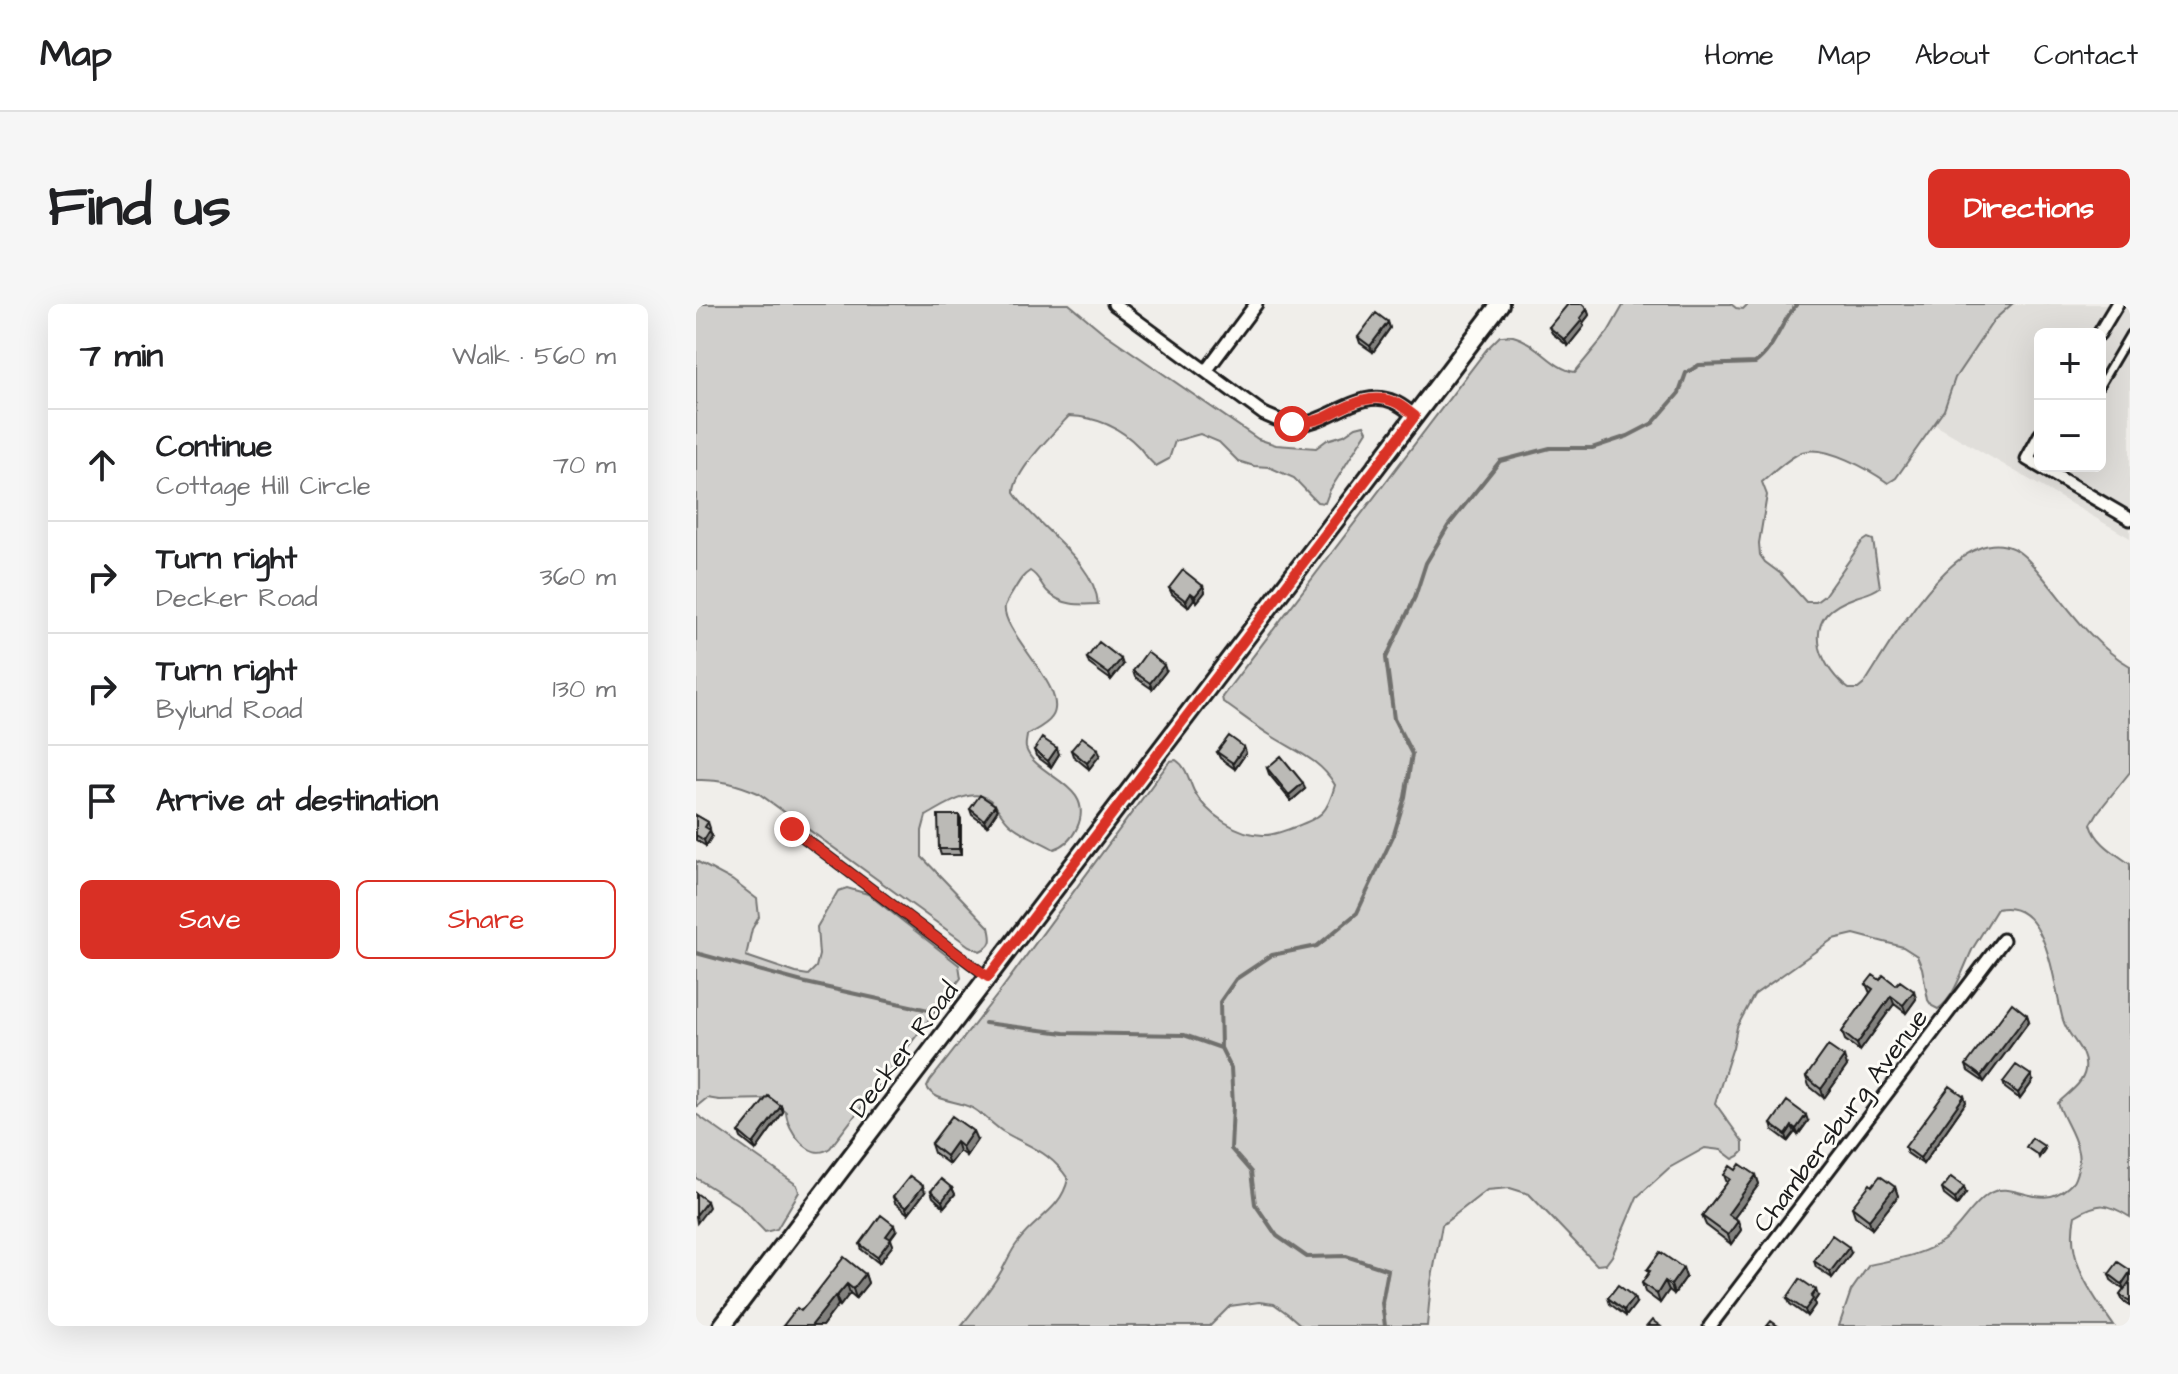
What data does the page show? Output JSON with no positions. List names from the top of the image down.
{
  "streets": {
    "street": ["Decker Road", "Chambersburg Avenue"]
  },
  "page": {
    "header": "Map",
    "nav": [
      "Home",
      "Map",
      "About",
      "Contact"
    ],
    "title": "Find us",
    "buttons": [
      "Directions",
      ["Save", "Share"]
    ],
    "heading": ["7 min", "Walk · 560 m"],
    "map_buttons": ["+", "−"],
    "list": [
      ["Continue", "Cottage Hill Circle", "70 m"],
      ["Turn right", "Decker Road", "360 m"],
      ["Turn right", "Bylund Road", "130 m"],
      "Arrive at destination"
    ]
  }
}
